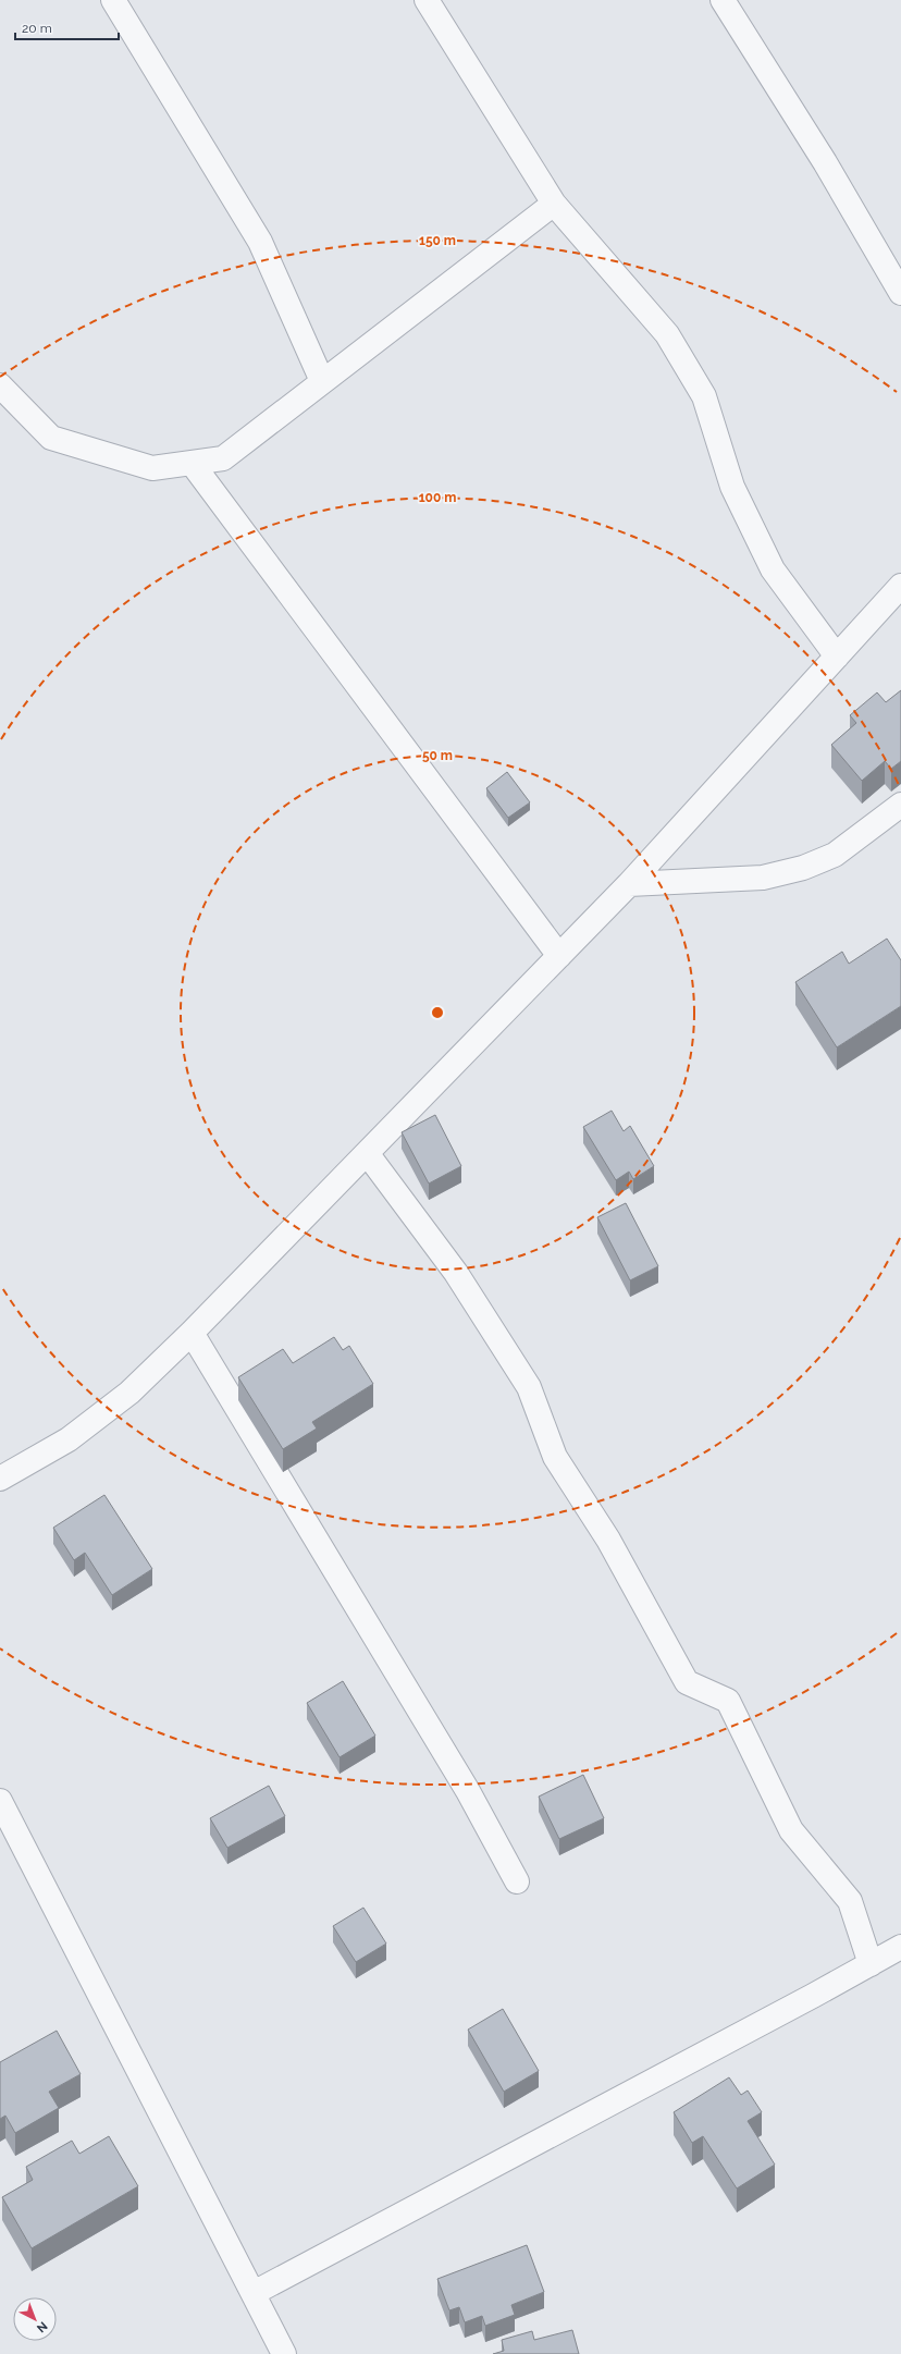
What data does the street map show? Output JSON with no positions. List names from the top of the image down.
{
  "scale_bar": "20 m",
  "north": "bottom right",
  "rings": ["150 m", "100 m", "50 m"]
}
